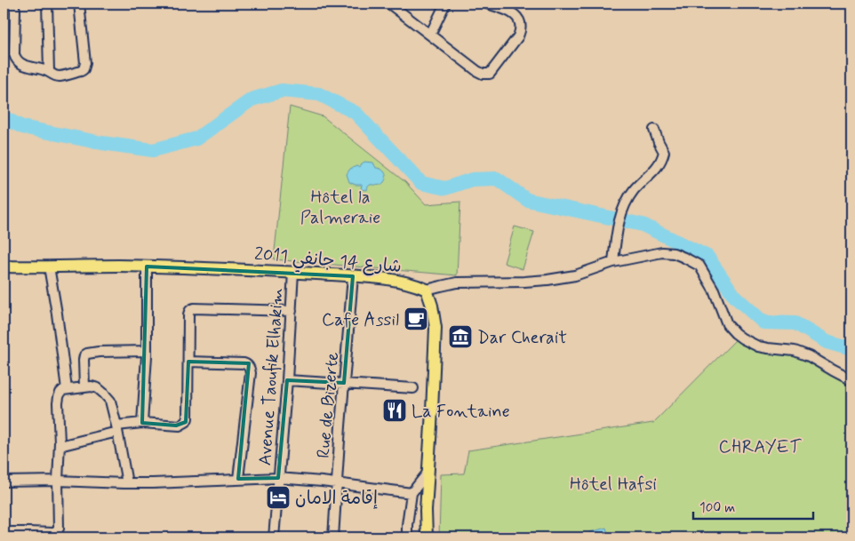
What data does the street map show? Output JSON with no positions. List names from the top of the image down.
{
  "streets": {
    "main road": ["شارع 14 جانفي 2011"],
    "street": ["Avenue Taoufik Elhakim", "Rue de Bizerte"]
  },
  "crossings": [
    ["شارع 14 جانفي 2011", "Avenue Taoufik Elhakim"],
    ["شارع 14 جانفي 2011", "Rue de Bizerte"]
  ],
  "parks": ["Hôtel la Palmeraie", "CHRAYET", "Hôtel Hafsi"],
  "places": {
    "cafe": ["Cafe Assil"],
    "museum": ["Dar Cherait"],
    "restaurant": ["La Fontaine"],
    "hotel": ["إقامة الامان"]
  },
  "scale_bar": "100 m"
}
